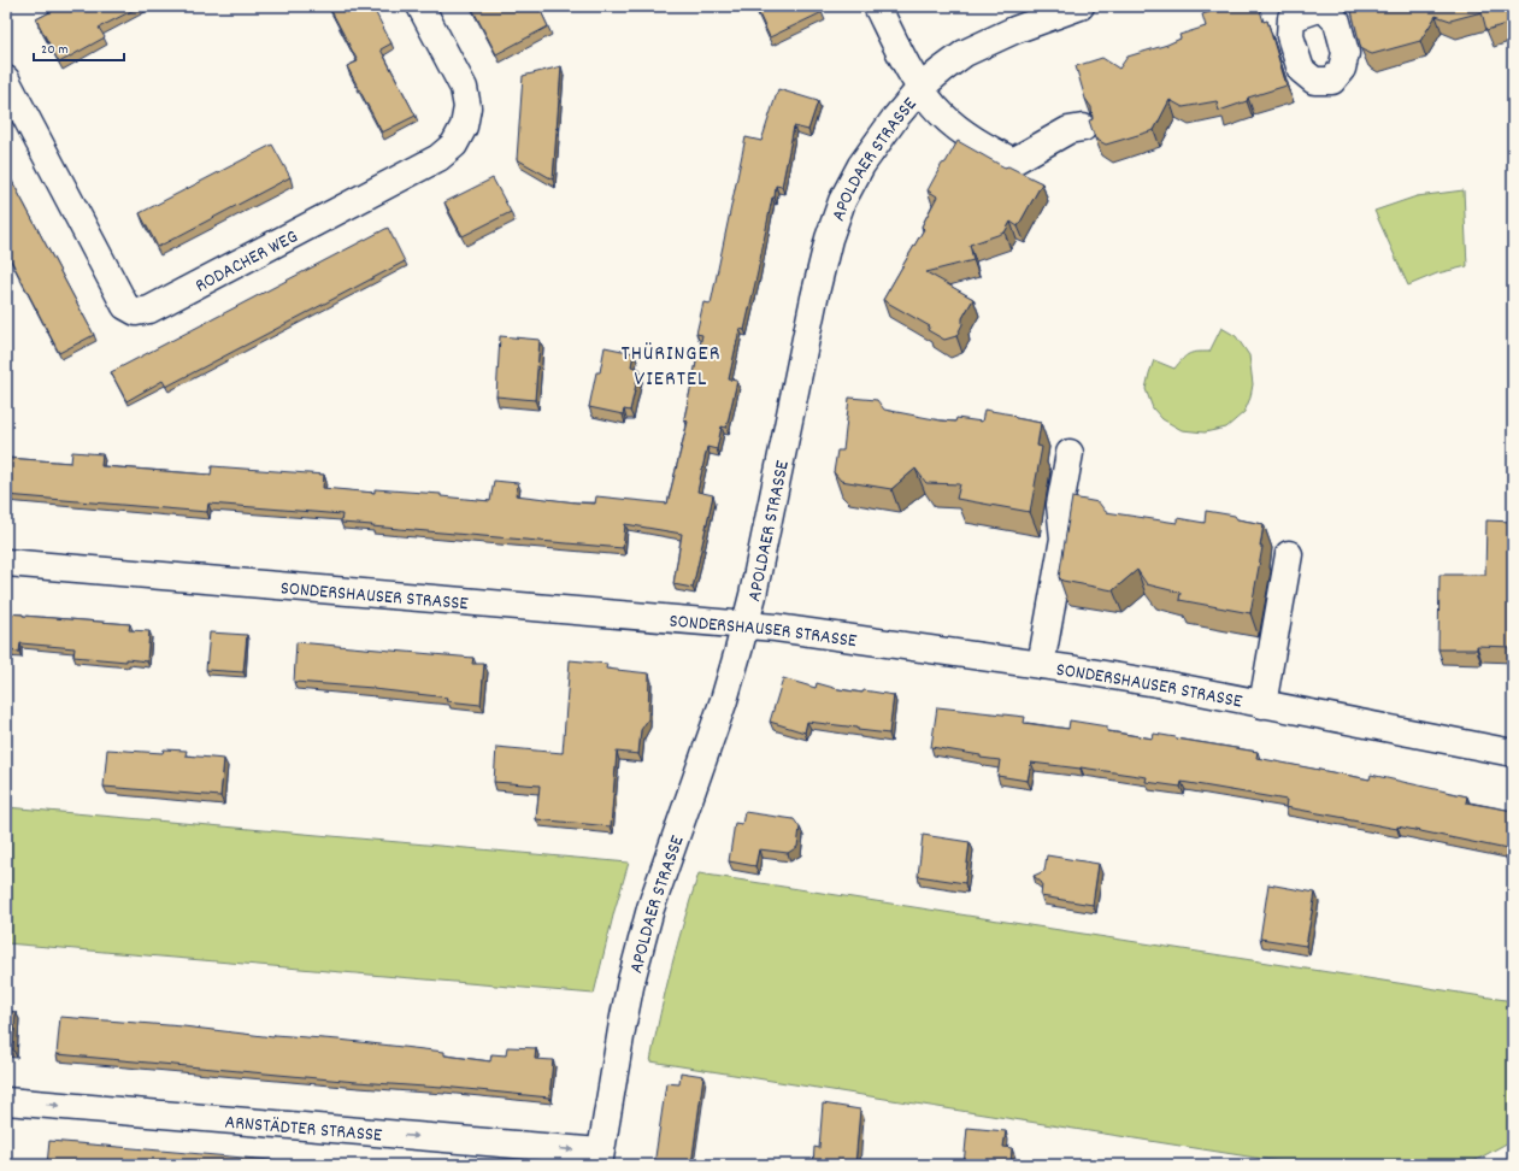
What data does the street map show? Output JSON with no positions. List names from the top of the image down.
{
  "streets": {
    "street": [
      "APOLDAER STRASSE",
      "RODACHER WEG",
      "SONDERSHAUSER STRASSE",
      "ARNSTÄDTER STRASSE"
    ]
  },
  "crossings": [
    ["APOLDAER STRASSE", "SONDERSHAUSER STRASSE"],
    ["APOLDAER STRASSE", "ARNSTÄDTER STRASSE"]
  ],
  "one_way": ["ARNSTÄDTER STRASSE"],
  "districts": ["THÜRINGER VIERTEL"],
  "scale_bar": "20 m"
}
